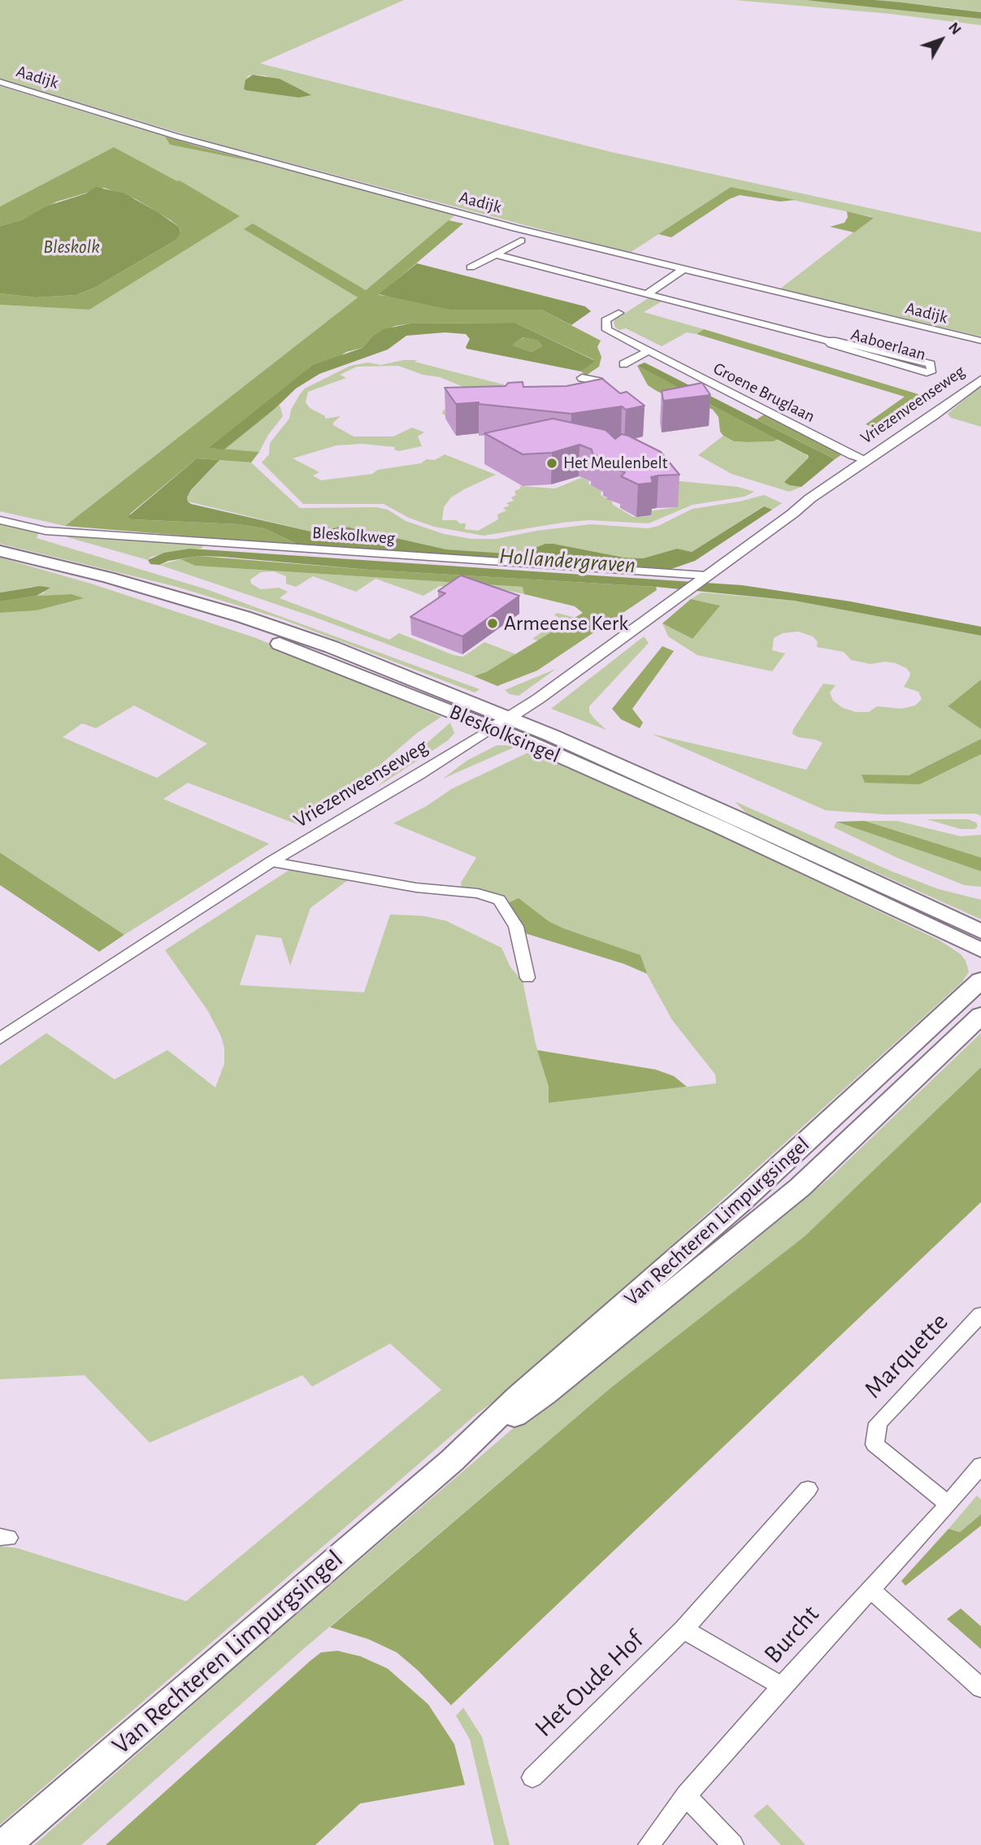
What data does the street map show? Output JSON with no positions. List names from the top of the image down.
{
  "streets": {
    "main road": ["Bleskolksingel", "Van Rechteren Limpurgsingel"],
    "street": [
      "Aadijk",
      "Aaboerlaan",
      "Groene Bruglaan",
      "Vriezenveenseweg",
      "Bleskolkweg",
      "Marquette",
      "Burcht",
      "Het Oude Hof"
    ]
  },
  "crossings": [
    ["Groene Bruglaan", "Vriezenveenseweg"],
    ["Vriezenveenseweg", "Bleskolkweg"],
    ["Vriezenveenseweg", "Bleskolksingel"],
    ["Marquette", "Burcht"]
  ],
  "water": ["Bleskolk", "Hollandergraven"],
  "places": ["Het Meulenbelt", "Armeense Kerk"],
  "north": "top right"
}
